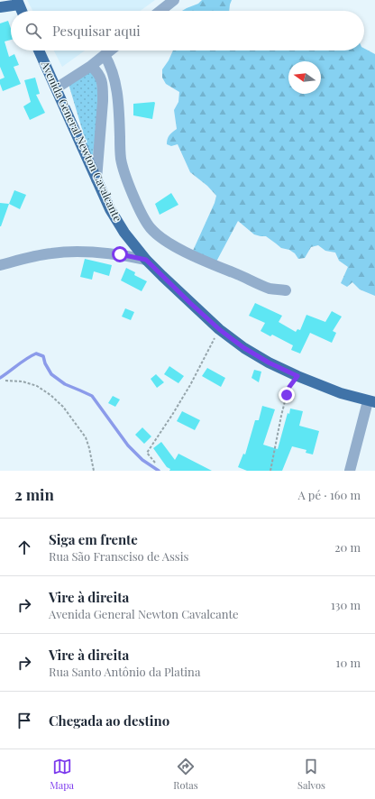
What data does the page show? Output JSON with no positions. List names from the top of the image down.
{
  "streets": {
    "main road": ["Avenida General Newton Cavalcante"]
  },
  "north": "left",
  "page": {
    "search": "Pesquisar aqui",
    "heading": ["2 min", "A pé · 160 m"],
    "list": [
      ["Siga em frente", "Rua São Fransciso de Assis", "20 m"],
      ["Vire à direita", "Avenida General Newton Cavalcante", "130 m"],
      ["Vire à direita", "Rua Santo Antônio da Platina", "10 m"],
      "Chegada ao destino"
    ],
    "nav": ["Mapa", "Rotas", "Salvos"]
  }
}
